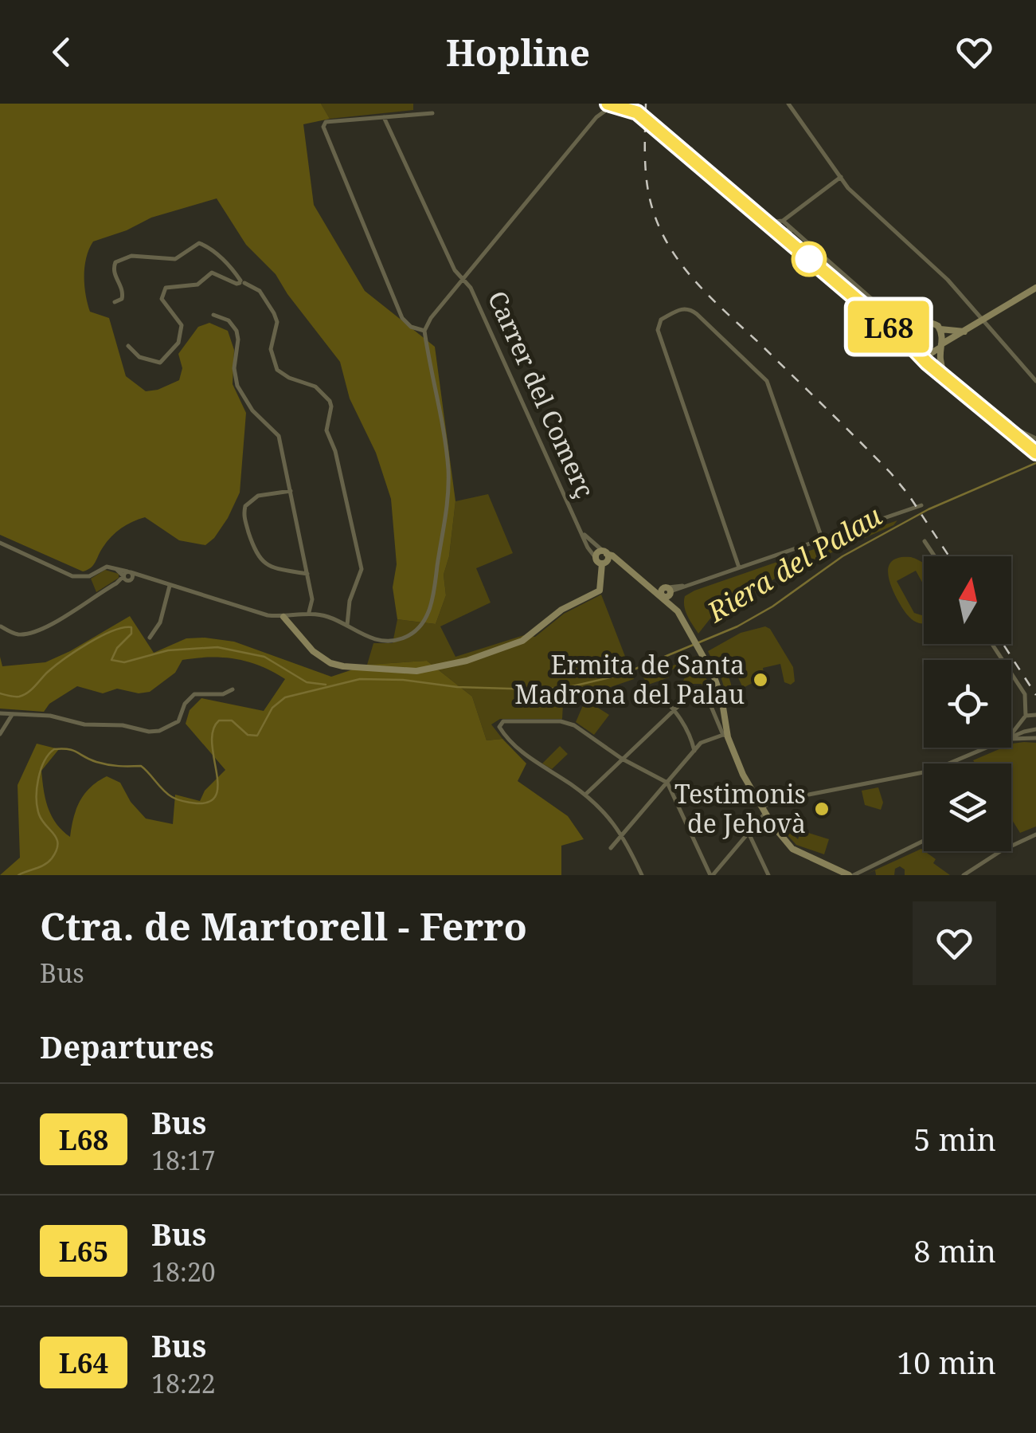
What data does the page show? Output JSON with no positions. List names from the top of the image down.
{
  "streets": {
    "street": ["Carrer del Comerç"]
  },
  "water": ["Riera del Palau"],
  "places": ["Ermita de Santa Madrona del Palau", "Testimonis de Jehovà"],
  "lines": ["bus line L68"],
  "north": "top",
  "page": {
    "header": "Hopline",
    "on_map": "L68",
    "heading": [
      ["Ctra. de Martorell - Ferro", "Bus"],
      "Departures"
    ],
    "list": [
      {
        "mark": "L68",
        "name": "Bus",
        "note": "18:17",
        "value": "5 min"
      },
      {
        "mark": "L65",
        "name": "Bus",
        "note": "18:20",
        "value": "8 min"
      },
      {
        "mark": "L64",
        "name": "Bus",
        "note": "18:22",
        "value": "10 min"
      }
    ]
  }
}
